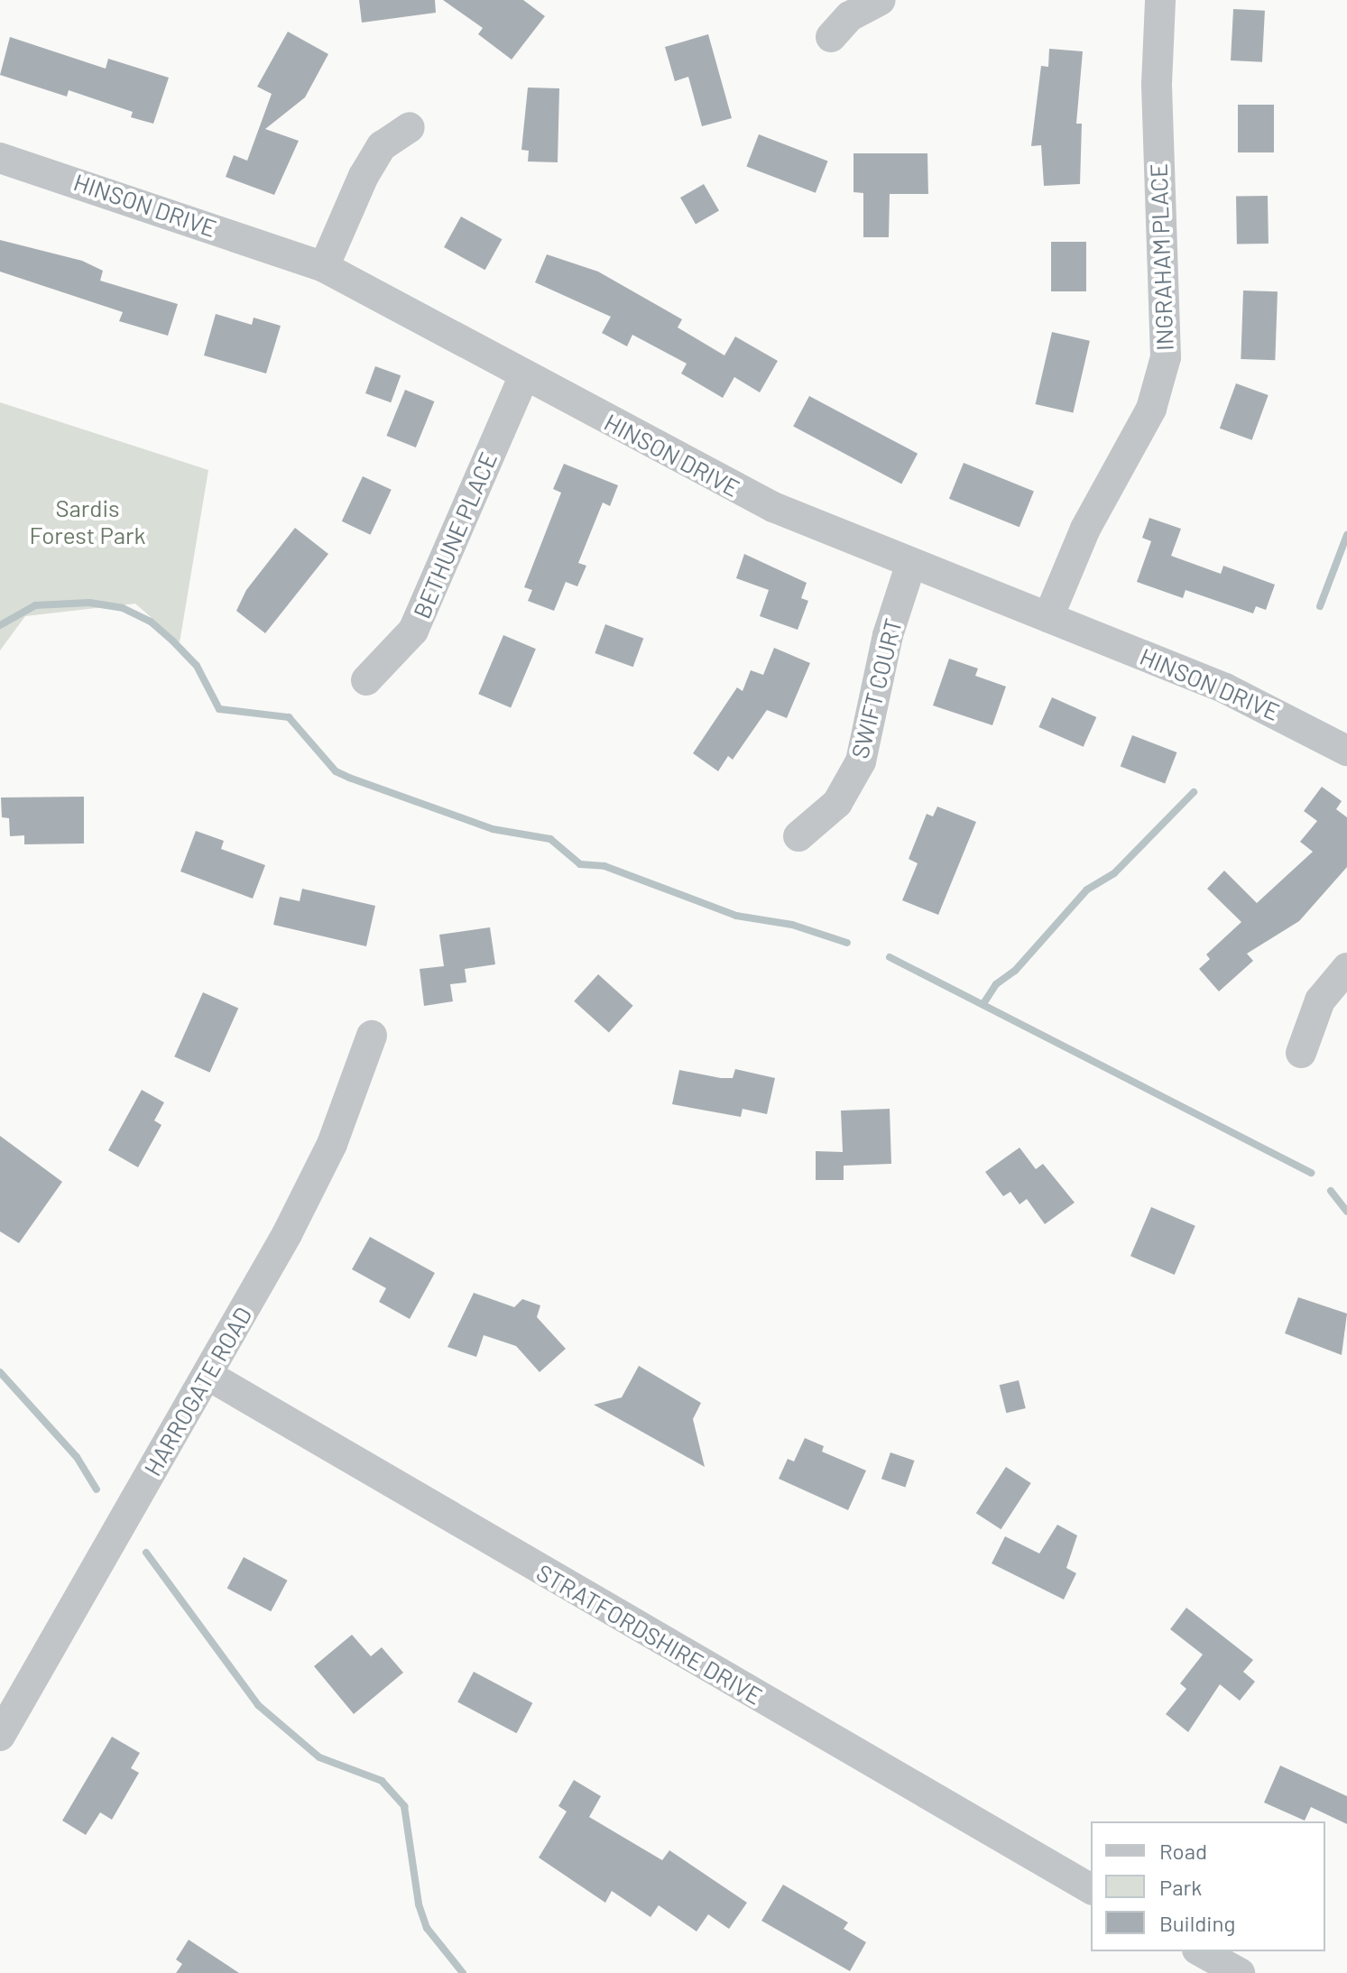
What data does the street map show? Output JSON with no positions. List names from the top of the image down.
{
  "streets": {
    "street": [
      "HINSON DRIVE",
      "INGRAHAM PLACE",
      "BETHUNE PLACE",
      "SWIFT COURT",
      "HARROGATE ROAD",
      "STRATFORDSHIRE DRIVE"
    ]
  },
  "crossings": [
    ["HINSON DRIVE", "INGRAHAM PLACE"],
    ["HINSON DRIVE", "BETHUNE PLACE"],
    ["HINSON DRIVE", "SWIFT COURT"],
    ["HARROGATE ROAD", "STRATFORDSHIRE DRIVE"]
  ],
  "parks": ["Sardis Forest Park"],
  "legend": ["Road", "Park", "Building"]
}
